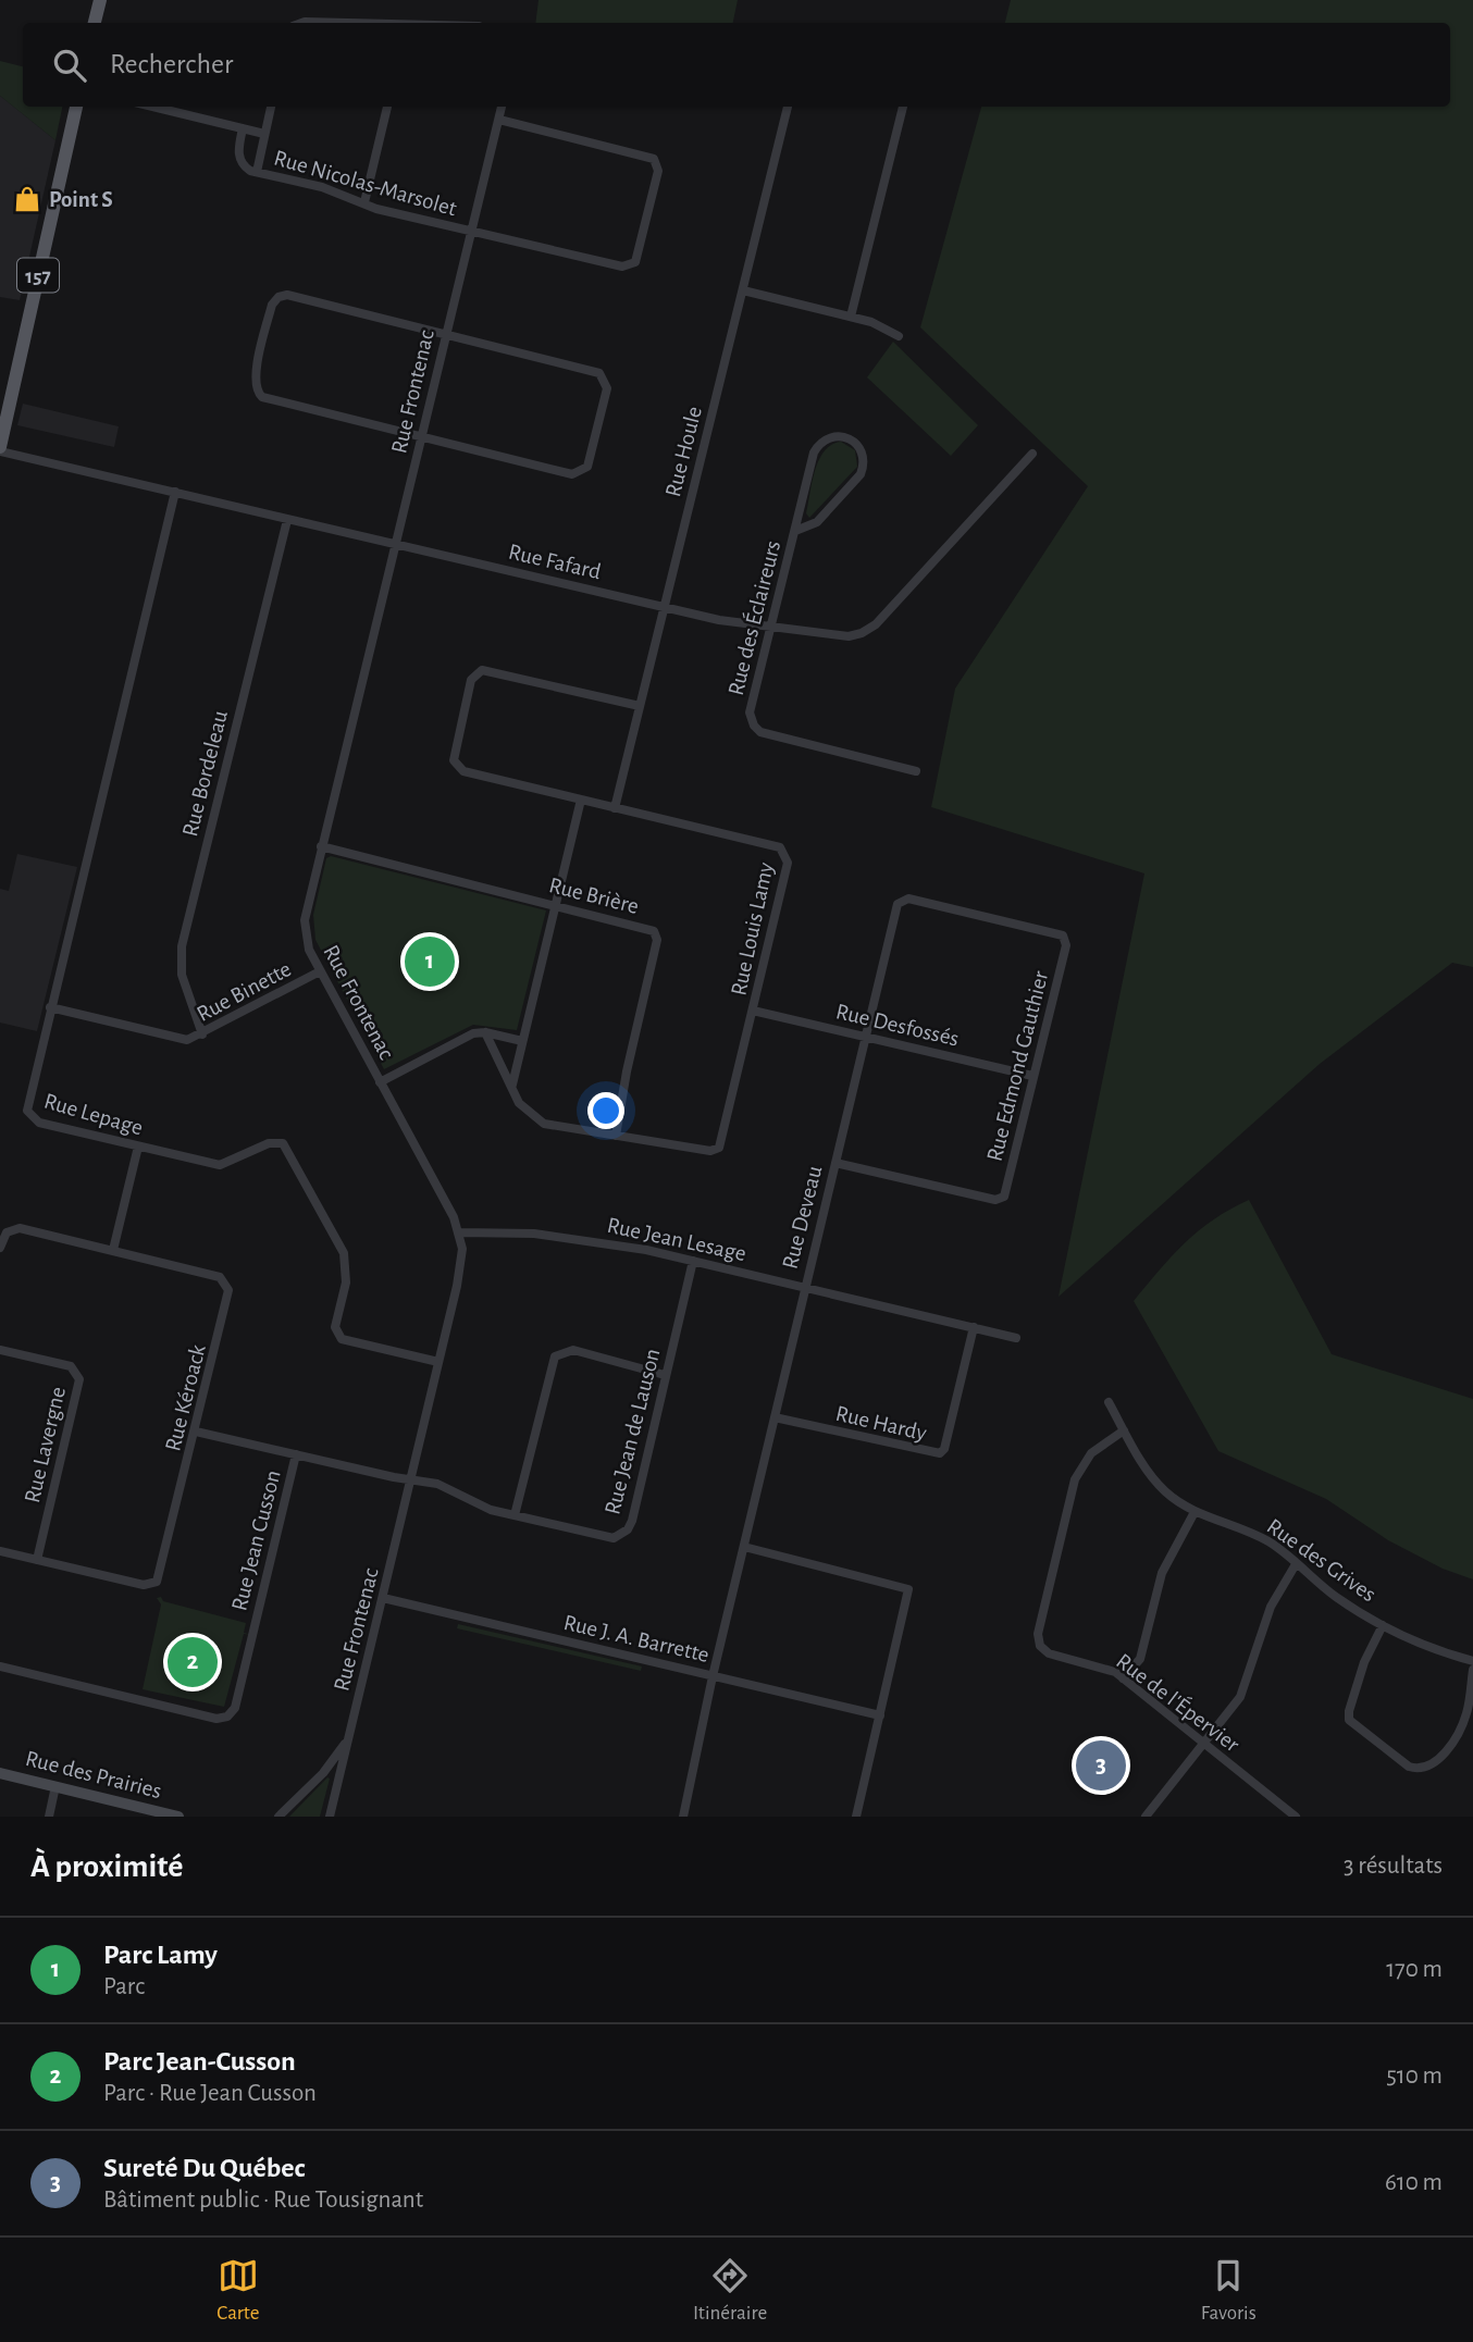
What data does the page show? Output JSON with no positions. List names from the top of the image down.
{
  "streets": {
    "main road": ["157", "Rue des Prairies"],
    "street": [
      "Rue Nicolas-Marsolet",
      "Rue Frontenac",
      "Rue Houle",
      "Rue Fafard",
      "Rue des Éclaireurs",
      "Rue Bordeleau",
      "Rue Brière",
      "Rue Louis Lamy",
      "Rue Binette",
      "Rue Desfossés",
      "Rue Edmond Gauthier",
      "Rue Lepage",
      "Rue Deveau",
      "Rue Jean Lesage",
      "Rue Kéroack",
      "Rue Hardy",
      "Rue Jean de Lauson",
      "Rue Lavergne",
      "Rue Jean Cusson",
      "Rue des Grives",
      "Rue J. A. Barrette",
      "Rue de l'Épervier"
    ]
  },
  "crossings": [
    ["Rue Nicolas-Marsolet", "Rue Frontenac"],
    ["157", "Rue Fafard"],
    ["Rue Frontenac", "Rue Fafard"],
    ["Rue Frontenac", "Rue Brière"],
    ["Rue Frontenac", "Rue Binette"],
    ["Rue Frontenac", "Rue Lepage"],
    ["Rue Frontenac", "Rue Jean Lesage"],
    ["Rue Frontenac", "Rue Jean de Lauson"],
    ["Rue Frontenac", "Rue J. A. Barrette"],
    ["Rue Houle", "Rue Fafard"],
    ["Rue Houle", "Rue Louis Lamy"],
    ["Rue Fafard", "Rue des Éclaireurs"],
    ["Rue Fafard", "Rue Bordeleau"],
    ["Rue Fafard", "Rue Lepage"],
    ["Rue Bordeleau", "Rue Binette"],
    ["Rue Brière", "Rue Louis Lamy"],
    ["Rue Louis Lamy", "Rue Desfossés"],
    ["Rue Binette", "Rue Lepage"],
    ["Rue Desfossés", "Rue Edmond Gauthier"],
    ["Rue Desfossés", "Rue Deveau"],
    ["Rue Edmond Gauthier", "Rue Deveau"],
    ["Rue Deveau", "Rue Jean Lesage"],
    ["Rue Deveau", "Rue Hardy"],
    ["Rue Deveau", "Rue J. A. Barrette"],
    ["Rue Jean Lesage", "Rue Hardy"],
    ["Rue Jean Lesage", "Rue Jean de Lauson"],
    ["Rue Kéroack", "Rue Jean de Lauson"],
    ["Rue Kéroack", "Rue Lavergne"],
    ["Rue Jean de Lauson", "Rue Jean Cusson"],
    ["Rue des Grives", "Rue de l'Épervier"]
  ],
  "places": {
    "shop": ["Point S"]
  },
  "page": {
    "search": "Rechercher",
    "pins": ["1", "2", "3"],
    "heading": ["À proximité", "3 résultats"],
    "list": [
      {
        "mark": "1",
        "name": "Parc Lamy",
        "note": "Parc",
        "value": "170 m"
      },
      {
        "mark": "2",
        "name": "Parc Jean-Cusson",
        "note": "Parc · Rue Jean Cusson",
        "value": "510 m"
      },
      {
        "mark": "3",
        "name": "Sureté Du Québec",
        "note": "Bâtiment public · Rue Tousignant",
        "value": "610 m"
      }
    ],
    "nav": ["Carte", "Itinéraire", "Favoris"]
  }
}
